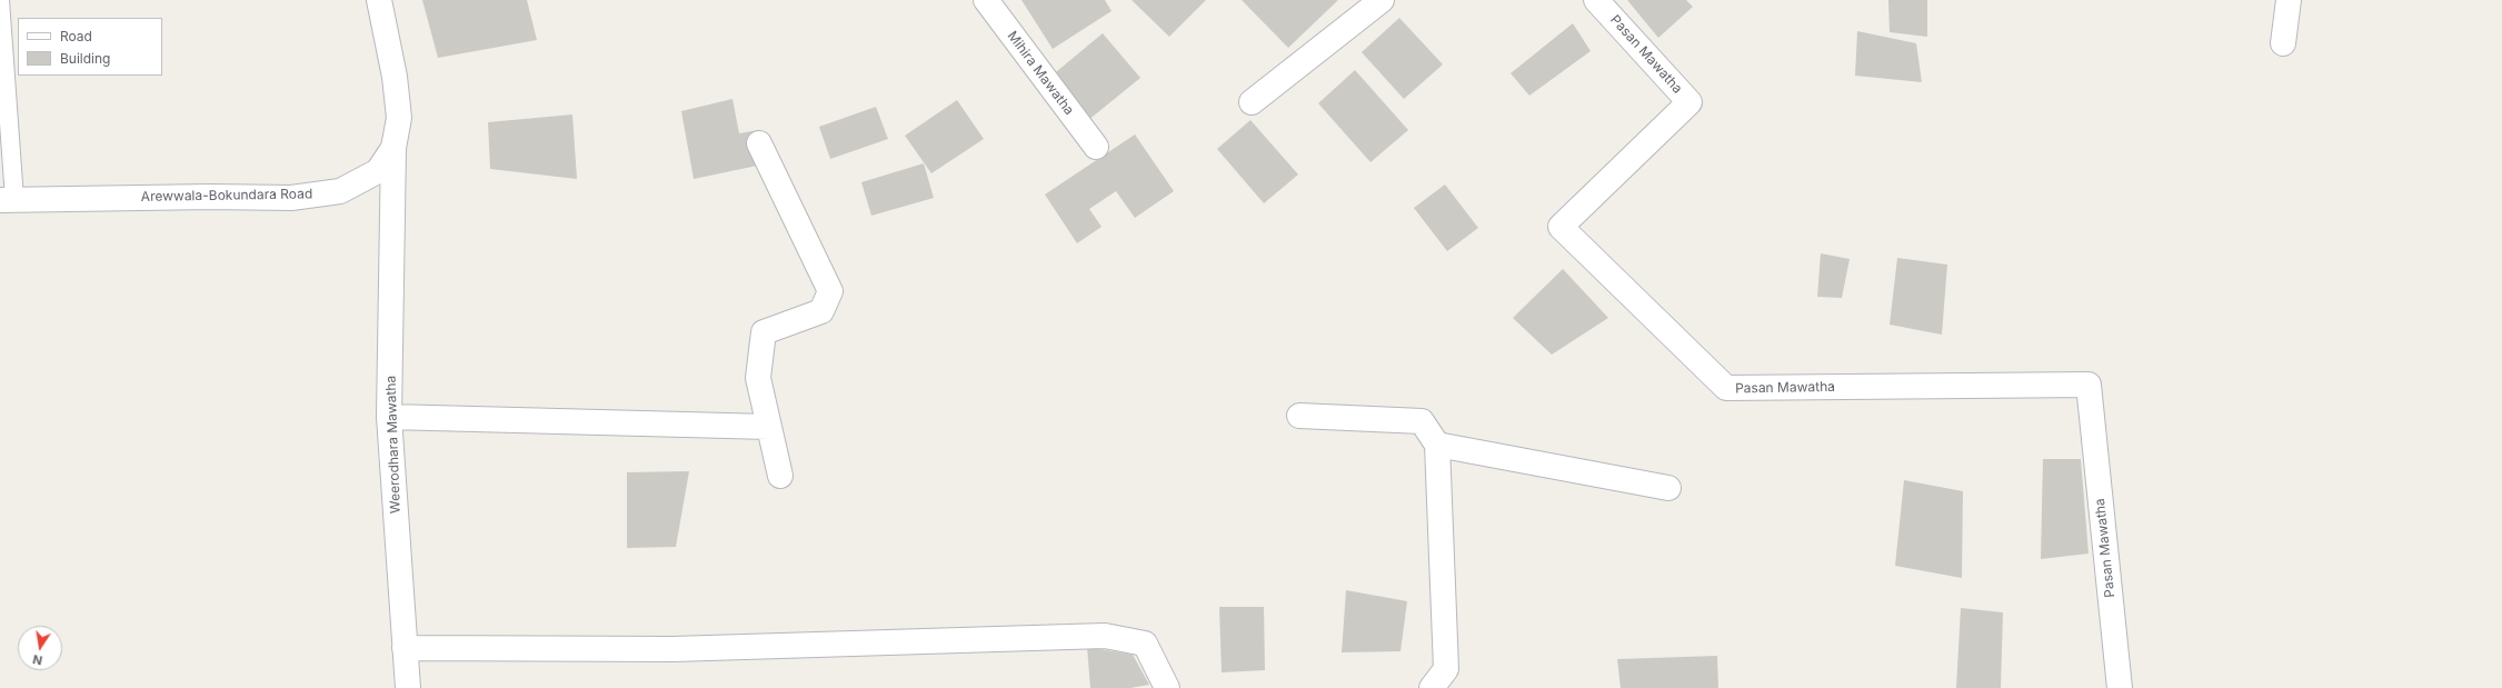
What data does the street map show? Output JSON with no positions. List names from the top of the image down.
{
  "streets": {
    "street": [
      "Pasan Mawatha",
      "Mihira Mawatha",
      "Arewwala-Bokundara Road",
      "Weerodhara Mawatha"
    ]
  },
  "crossings": [
    ["Arewwala-Bokundara Road", "Weerodhara Mawatha"]
  ],
  "legend": ["Road", "Building"],
  "north": "bottom"
}
